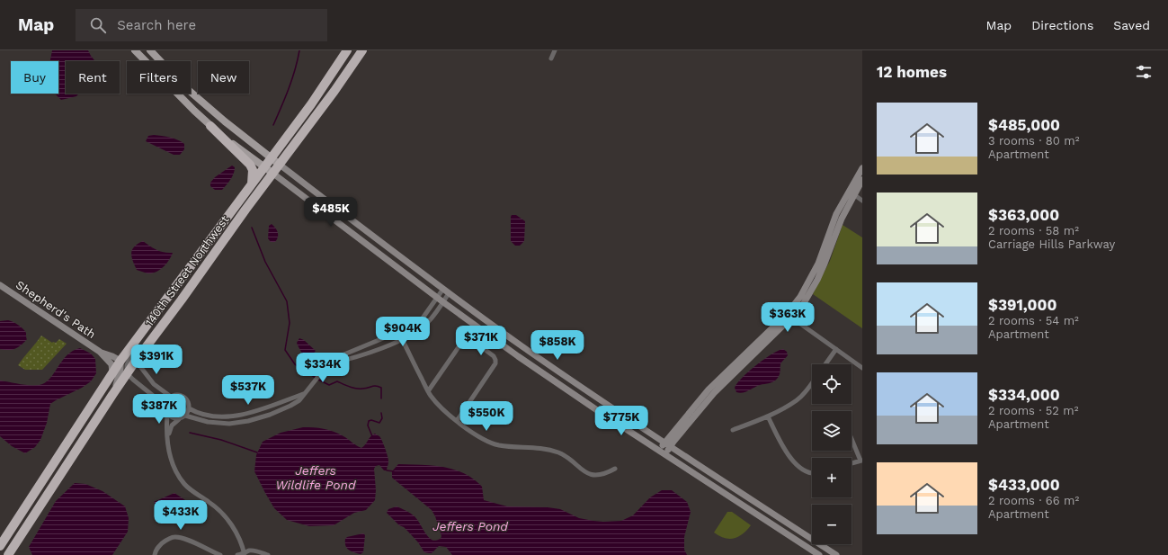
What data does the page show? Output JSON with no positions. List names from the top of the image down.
{
  "streets": {
    "highway": ["140th Street Northwest"],
    "main road": ["Shepherd's Path"]
  },
  "crossings": [
    ["140th Street Northwest", "Shepherd's Path"]
  ],
  "water": ["Jeffers Wildlife Pond", "Jeffers Pond"],
  "page": {
    "header": "Map",
    "search": "Search here",
    "nav": ["Map", "Directions", "Saved"],
    "heading": "12 homes",
    "chip": [
      "Buy",
      "Rent",
      "Filters",
      "New"
    ],
    "list": [
      {
        "name": "$485,000",
        "note": "3 rooms · 80 m² · Apartment"
      },
      {
        "name": "$363,000",
        "note": "2 rooms · 58 m² · Carriage Hills Parkway"
      },
      {
        "name": "$391,000",
        "note": "2 rooms · 54 m² · Apartment"
      },
      {
        "name": "$334,000",
        "note": "2 rooms · 52 m² · Apartment"
      },
      {
        "name": "$433,000",
        "note": "2 rooms · 66 m² · Apartment"
      }
    ],
    "price": [
      "$485K",
      "$363K",
      "$904K",
      "$371K",
      "$858K",
      "$391K",
      "$334K",
      "$537K",
      "$387K",
      "$550K",
      "$775K",
      "$433K"
    ],
    "map_buttons": ["+", "−"]
  }
}
